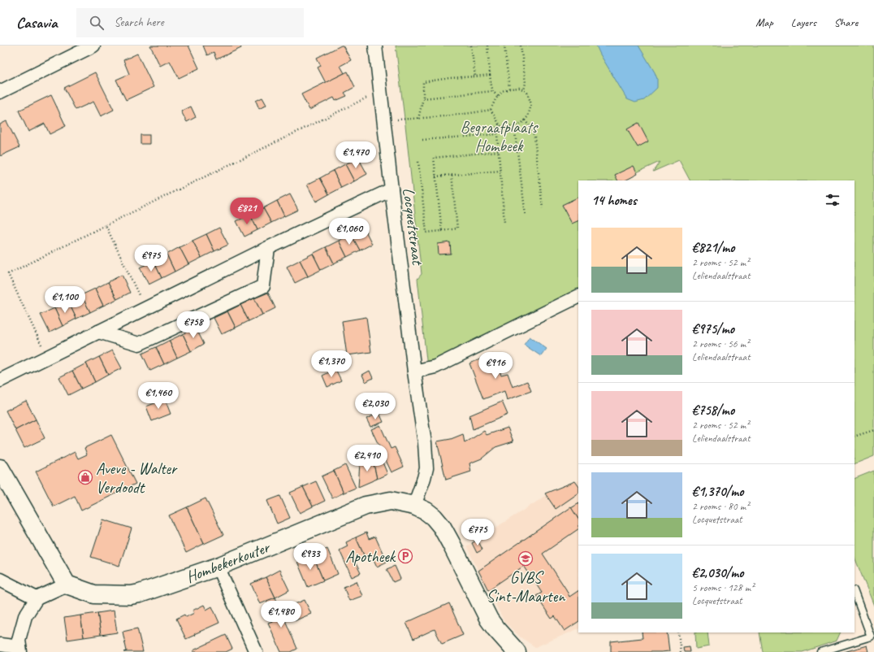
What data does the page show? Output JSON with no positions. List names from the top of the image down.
{
  "streets": {
    "street": ["Locquetstraat", "Hombekerkouter"]
  },
  "crossings": [
    ["Locquetstraat", "Hombekerkouter"]
  ],
  "parks": ["Begraafplaats Hombeek"],
  "places": {
    "shop": ["Aveve - Walter Verdoodt"],
    "parking": ["Apotheek"],
    "school or university": ["GVBS Sint-Maarten"]
  },
  "page": {
    "header": "Casavia",
    "search": "Search here",
    "nav": ["Map", "Layers", "Share"],
    "price": [
      "€1,470",
      "€821",
      "€1,060",
      "€975",
      "€1,100",
      "€758",
      "€1,370",
      "€916",
      "€1,460",
      "€2,030",
      "€2,410",
      "€775",
      "€933",
      "€1,480"
    ],
    "heading": "14 homes",
    "list": [
      {
        "name": "€821/mo",
        "note": "2 rooms · 52 m² · Leliendaalstraat"
      },
      {
        "name": "€975/mo",
        "note": "2 rooms · 56 m² · Leliendaalstraat"
      },
      {
        "name": "€758/mo",
        "note": "2 rooms · 52 m² · Leliendaalstraat"
      },
      {
        "name": "€1,370/mo",
        "note": "2 rooms · 80 m² · Locquetstraat"
      },
      {
        "name": "€2,030/mo",
        "note": "5 rooms · 128 m² · Locquetstraat"
      }
    ]
  }
}
